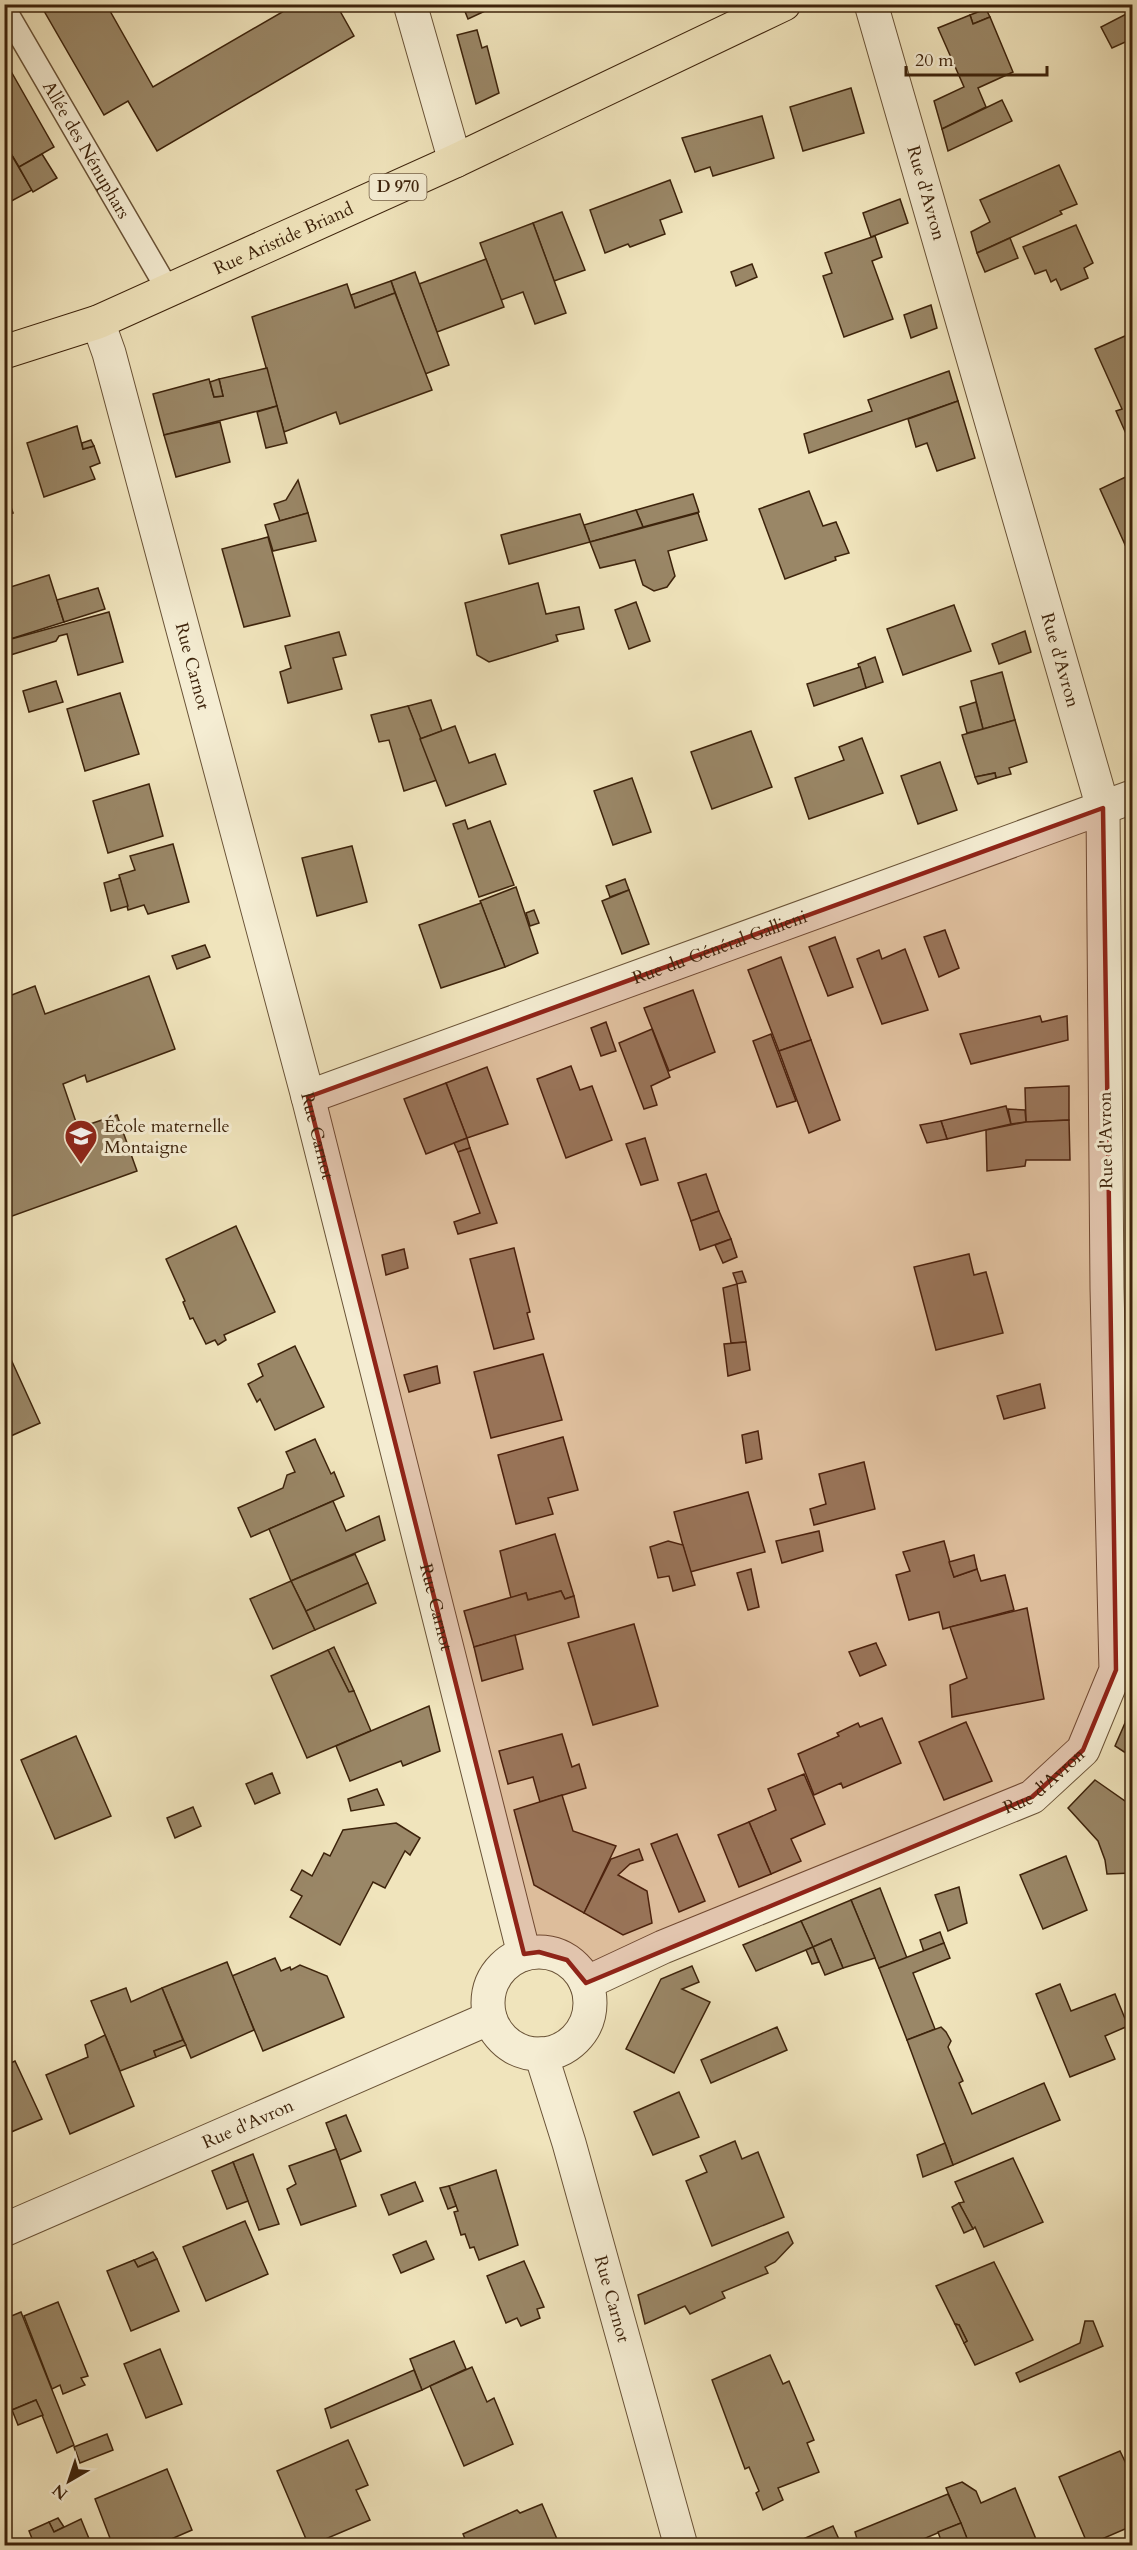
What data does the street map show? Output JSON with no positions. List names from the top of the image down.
{
  "streets": {
    "main road": ["D 970", "Rue Aristide Briand"],
    "street": ["Rue d'Avron", "Rue Carnot", "Rue du Général Gallieni"],
    "lane": ["Allée des Nénuphars"]
  },
  "crossings": [
    ["Allée des Nénuphars", "Rue Aristide Briand"],
    ["Rue d'Avron", "Rue Carnot"],
    ["Rue d'Avron", "Rue du Général Gallieni"],
    ["Rue Aristide Briand", "Rue Carnot"],
    ["Rue Carnot", "Rue du Général Gallieni"]
  ],
  "places": {
    "school or university": ["École maternelle Montaigne"]
  },
  "scale_bar": "20 m",
  "north": "bottom left"
}
